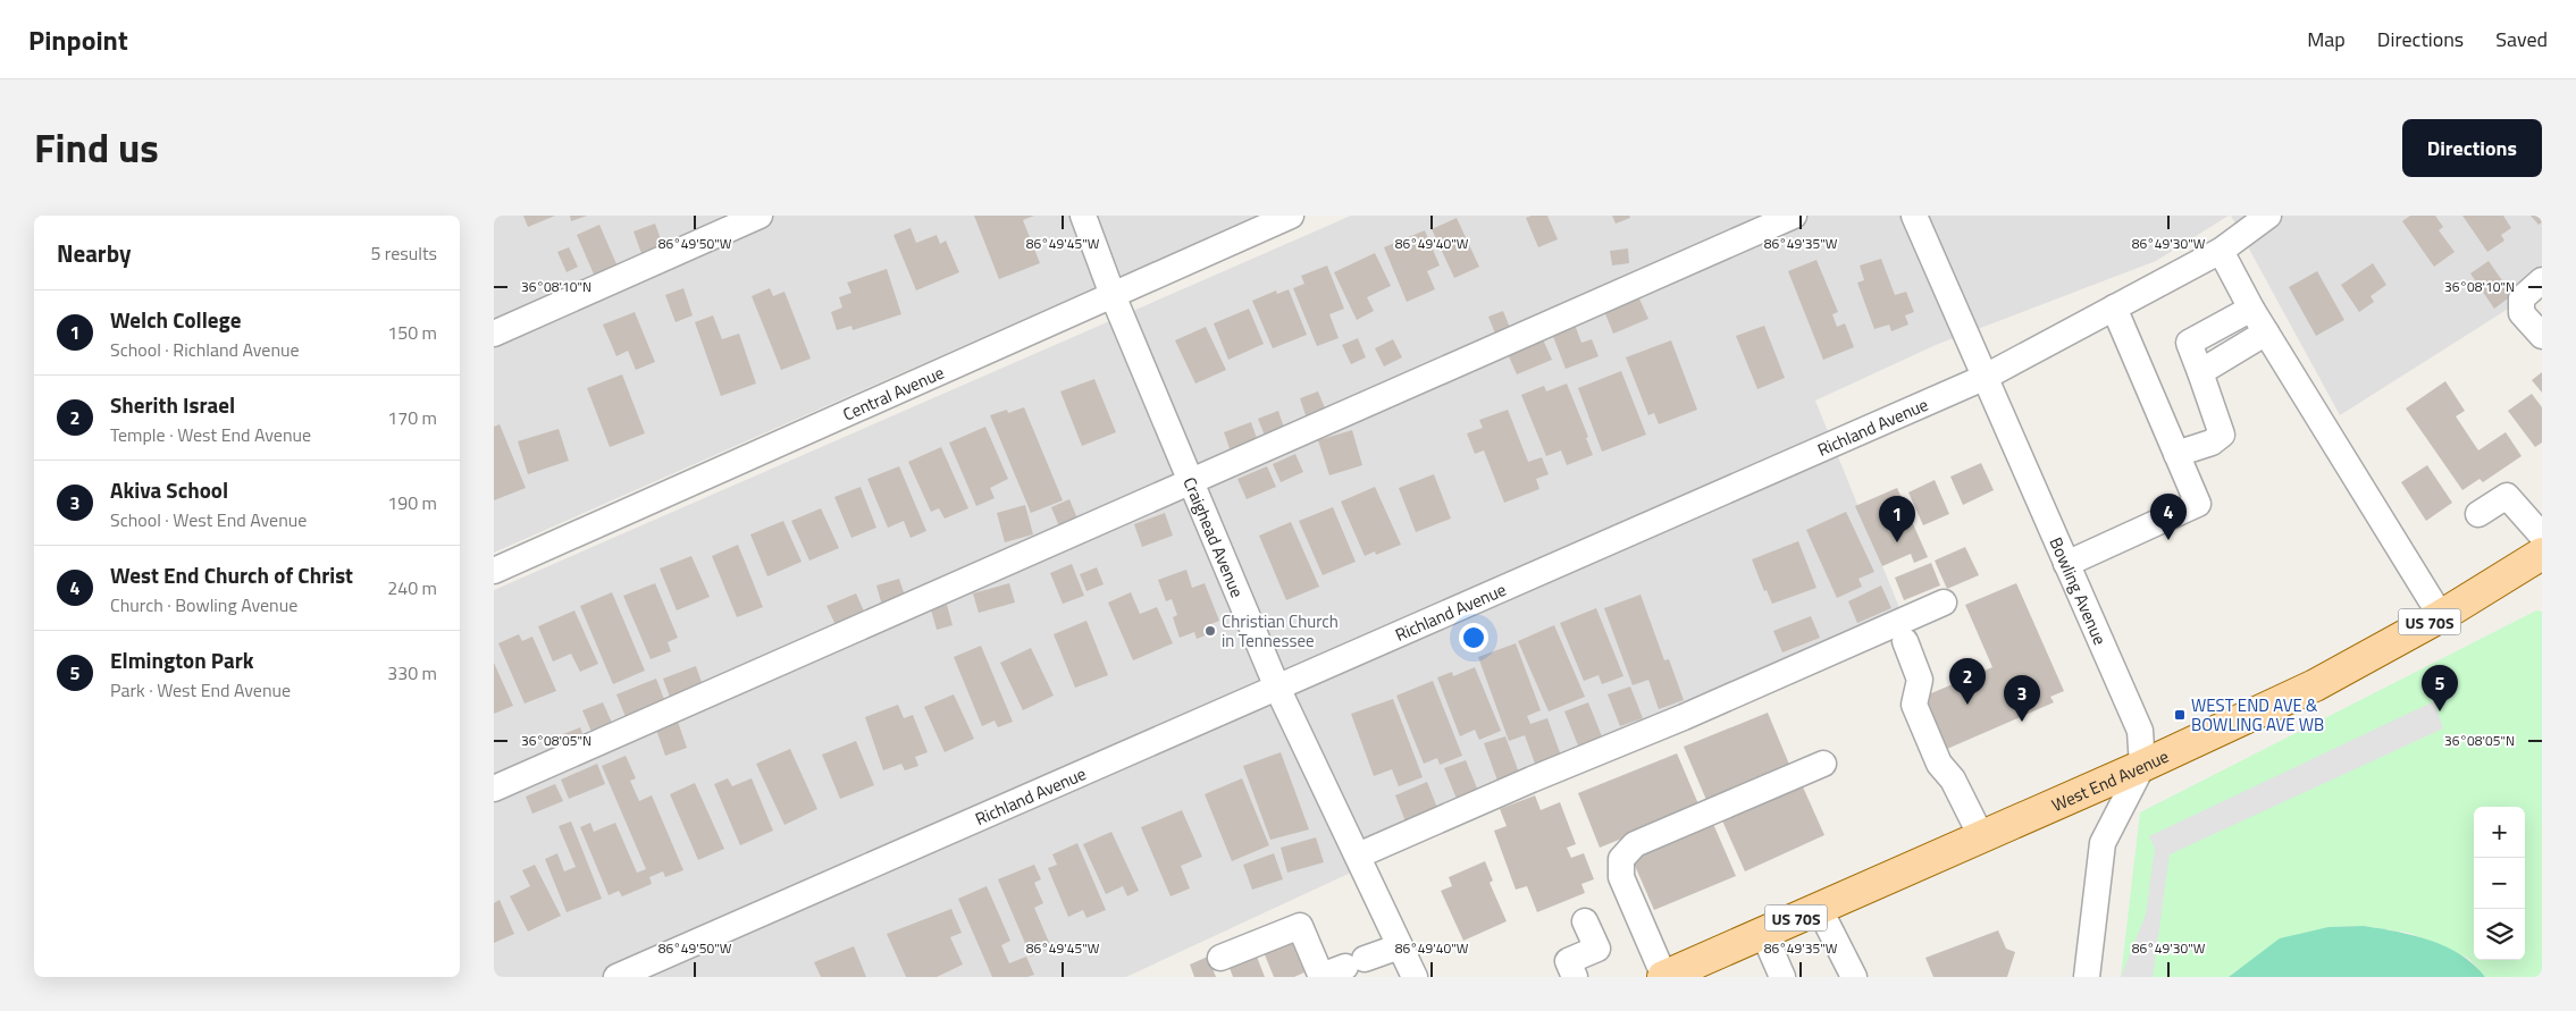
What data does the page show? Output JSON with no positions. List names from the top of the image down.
{
  "streets": {
    "main road": ["US 70S", "West End Avenue"],
    "street": [
      "Central Avenue",
      "Richland Avenue",
      "Craighead Avenue",
      "Bowling Avenue"
    ]
  },
  "crossings": [
    ["Central Avenue", "Craighead Avenue"],
    ["Richland Avenue", "Craighead Avenue"],
    ["Richland Avenue", "Bowling Avenue"],
    ["Bowling Avenue", "West End Avenue"]
  ],
  "places": {
    "other": ["Christian Church in Tennessee"],
    "transit": ["WEST END AVE & BOWLING AVE WB"]
  },
  "page": {
    "header": "Pinpoint",
    "nav": ["Map", "Directions", "Saved"],
    "title": "Find us",
    "buttons": "Directions",
    "heading": ["Nearby", "5 results"],
    "list": [
      {
        "mark": "1",
        "name": "Welch College",
        "note": "School · Richland Avenue",
        "value": "150 m"
      },
      {
        "mark": "2",
        "name": "Sherith Israel",
        "note": "Temple · West End Avenue",
        "value": "170 m"
      },
      {
        "mark": "3",
        "name": "Akiva School",
        "note": "School · West End Avenue",
        "value": "190 m"
      },
      {
        "mark": "4",
        "name": "West End Church of Christ",
        "note": "Church · Bowling Avenue",
        "value": "240 m"
      },
      {
        "mark": "5",
        "name": "Elmington Park",
        "note": "Park · West End Avenue",
        "value": "330 m"
      }
    ],
    "pins": [
      "4",
      "1",
      "2",
      "5",
      "3"
    ],
    "map_buttons": ["+", "−"]
  },
  "coordinates": [
    "86°49'50\"W",
    "86°49'45\"W",
    "86°49'40\"W",
    "86°49'35\"W",
    "86°49'30\"W",
    "36°08'10\"N",
    "36°08'05\"N"
  ]
}
